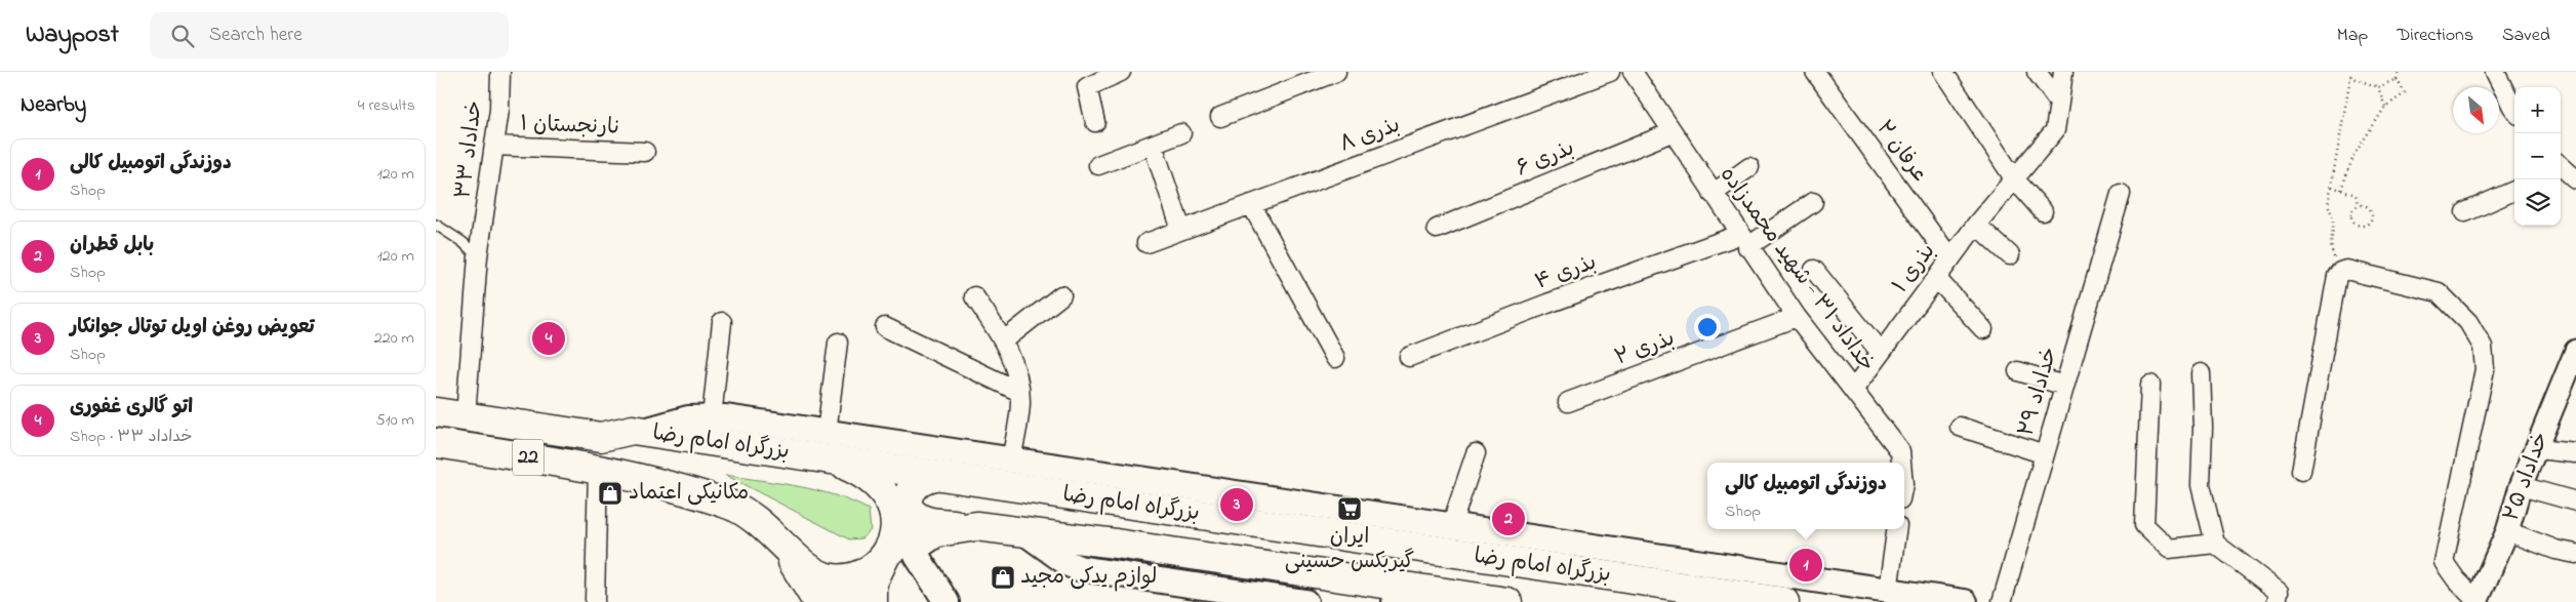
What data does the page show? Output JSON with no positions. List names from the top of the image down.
{
  "streets": {
    "highway": ["بزرگراه امام رضا", "22"],
    "street": [
      "نارنجستان ۱",
      "بذری ۸",
      "خداداد ۳۳",
      "عرفان ۲",
      "بذری ۶",
      "بذری ۱",
      "خداداد ۳۱ - شهید محمدزاده",
      "بذری ۴",
      "بذری ۲",
      "خداداد ۲۹",
      "خداداد ۲۵"
    ]
  },
  "crossings": [
    ["نارنجستان ۱", "خداداد ۳۳"],
    ["خداداد ۳۳", "بزرگراه امام رضا"],
    ["خداداد ۳۳", "22"],
    ["عرفان ۲", "بذری ۱"],
    ["بذری ۶", "خداداد ۳۱ - شهید محمدزاده"],
    ["بذری ۱", "خداداد ۳۱ - شهید محمدزاده"],
    ["خداداد ۳۱ - شهید محمدزاده", "بذری ۴"],
    ["خداداد ۳۱ - شهید محمدزاده", "بذری ۲"],
    ["بزرگراه امام رضا", "22"]
  ],
  "places": {
    "shop": ["مکانیکی اعتماد", "لوازم یدکی مجید"],
    "supermarket": ["ایران گیربکس حسینی"]
  },
  "north": "bottom right",
  "page": {
    "header": "Waypost",
    "search": "Search here",
    "nav": ["Map", "Directions", "Saved"],
    "heading": ["Nearby", "4 results"],
    "map_buttons": ["+", "−"],
    "list": [
      {
        "mark": "1",
        "name": "دوزندگی اتومبیل کالی",
        "note": "Shop",
        "value": "120 m"
      },
      {
        "mark": "2",
        "name": "بابل قطران",
        "note": "Shop",
        "value": "120 m"
      },
      {
        "mark": "3",
        "name": "تعویض روغن اویل توتال جوانکار",
        "note": "Shop",
        "value": "220 m"
      },
      {
        "mark": "4",
        "name": "اتو گالری غفوری",
        "note": "Shop · خداداد ۳۳",
        "value": "510 m"
      }
    ],
    "pins": [
      "4",
      "3",
      "2",
      "1"
    ],
    "popup": ["دوزندگی اتومبیل کالی", "Shop"]
  }
}
